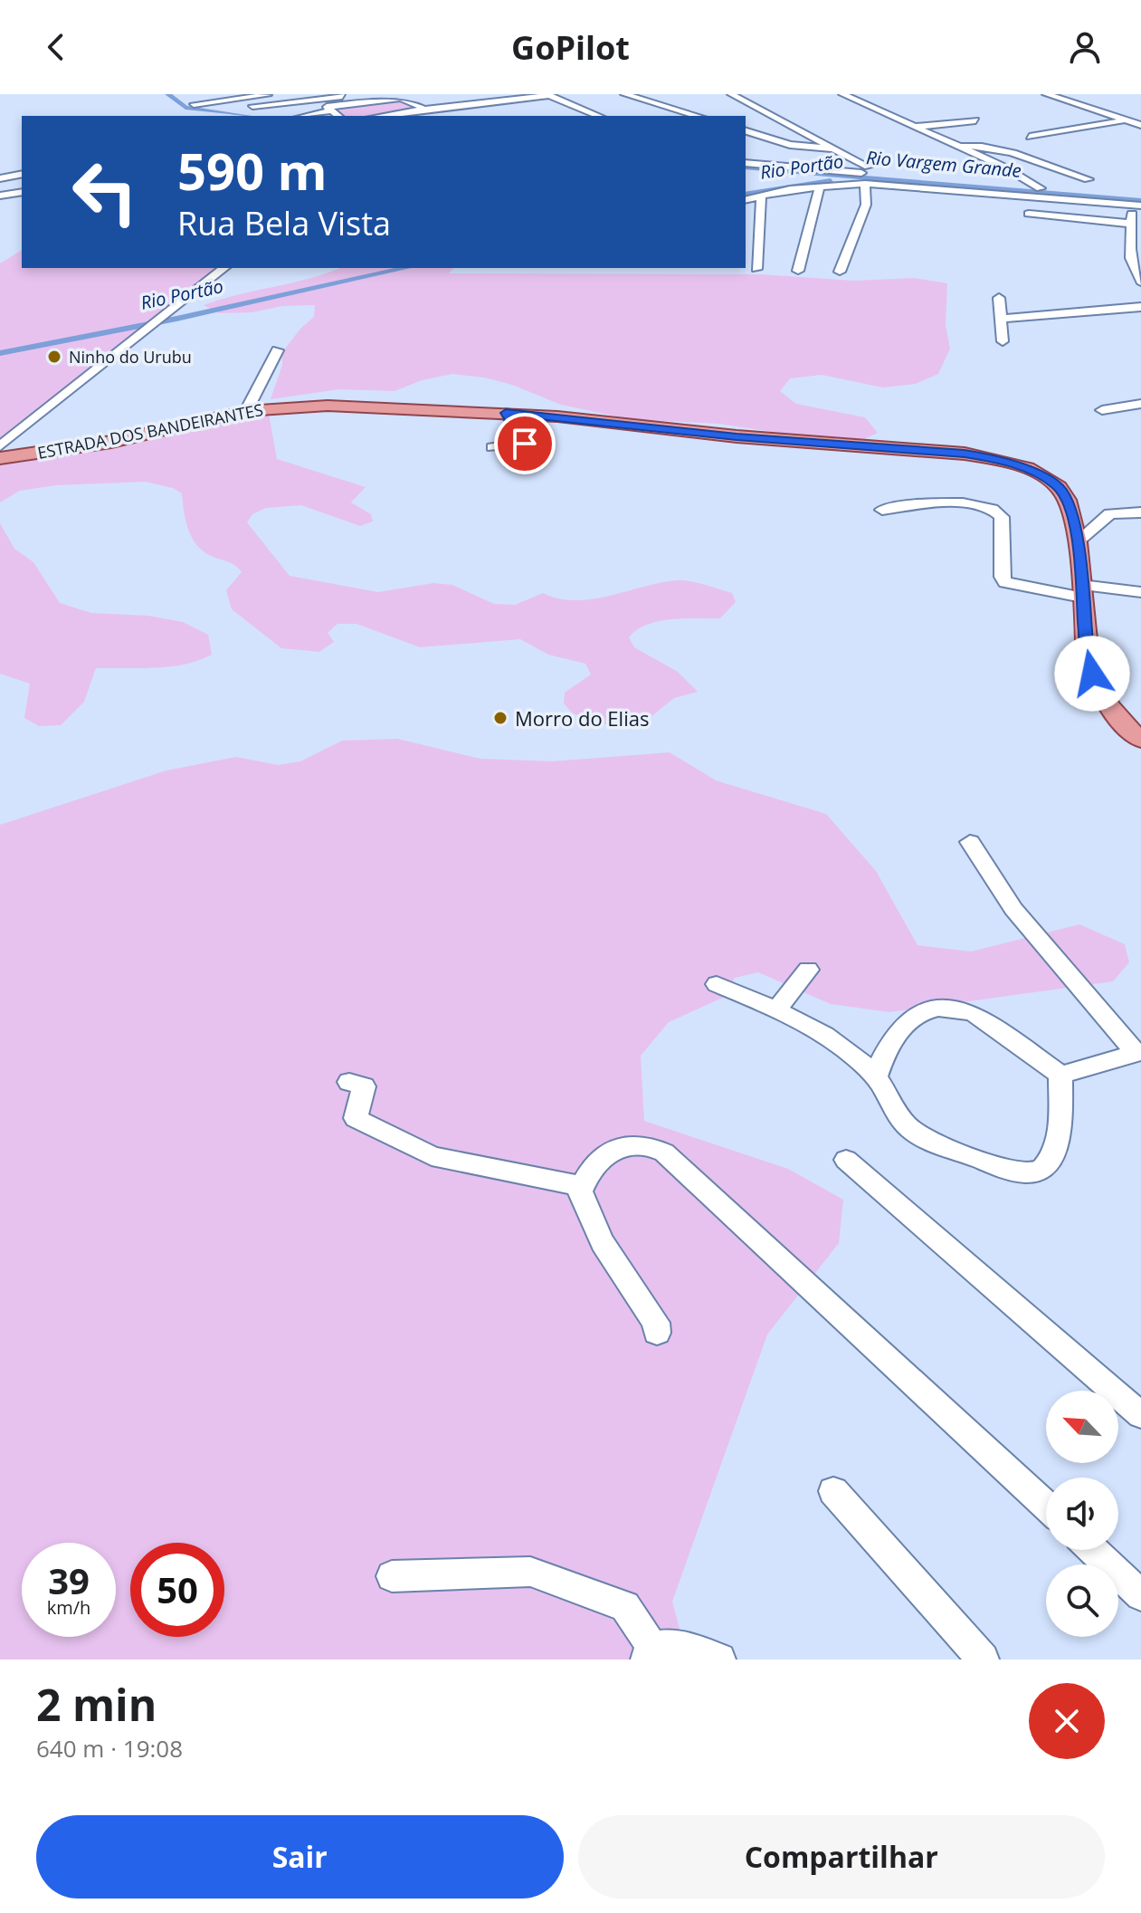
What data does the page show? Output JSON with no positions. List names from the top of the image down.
{
  "streets": {
    "main road": ["ESTRADA DOS BANDEIRANTES"]
  },
  "water": ["Rio Vargem Grande", "Rio Portão"],
  "places": ["Ninho do Urubu", "Morro do Elias"],
  "north": "top left",
  "page": {
    "header": "GoPilot",
    "turn": ["590 m", "Rua Bela Vista"],
    "speed": "39 km/h",
    "limit": "50",
    "heading": ["2 min", "640 m · 19:08"],
    "buttons": ["Sair", "Compartilhar"]
  }
}
